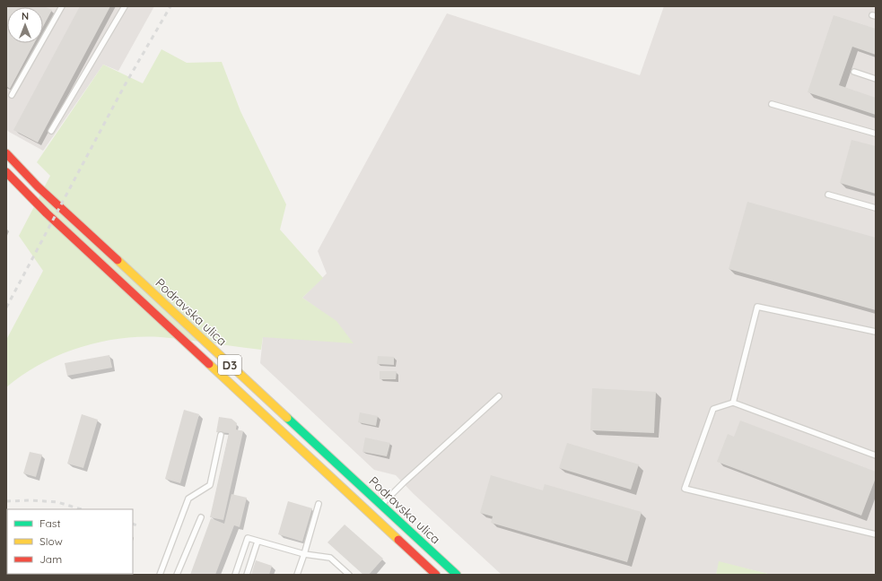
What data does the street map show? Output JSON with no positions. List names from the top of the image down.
{
  "streets": {
    "main road": ["Podravska ulica", "D3"]
  },
  "legend": ["Fast", "Slow", "Jam"],
  "north": "top"
}
